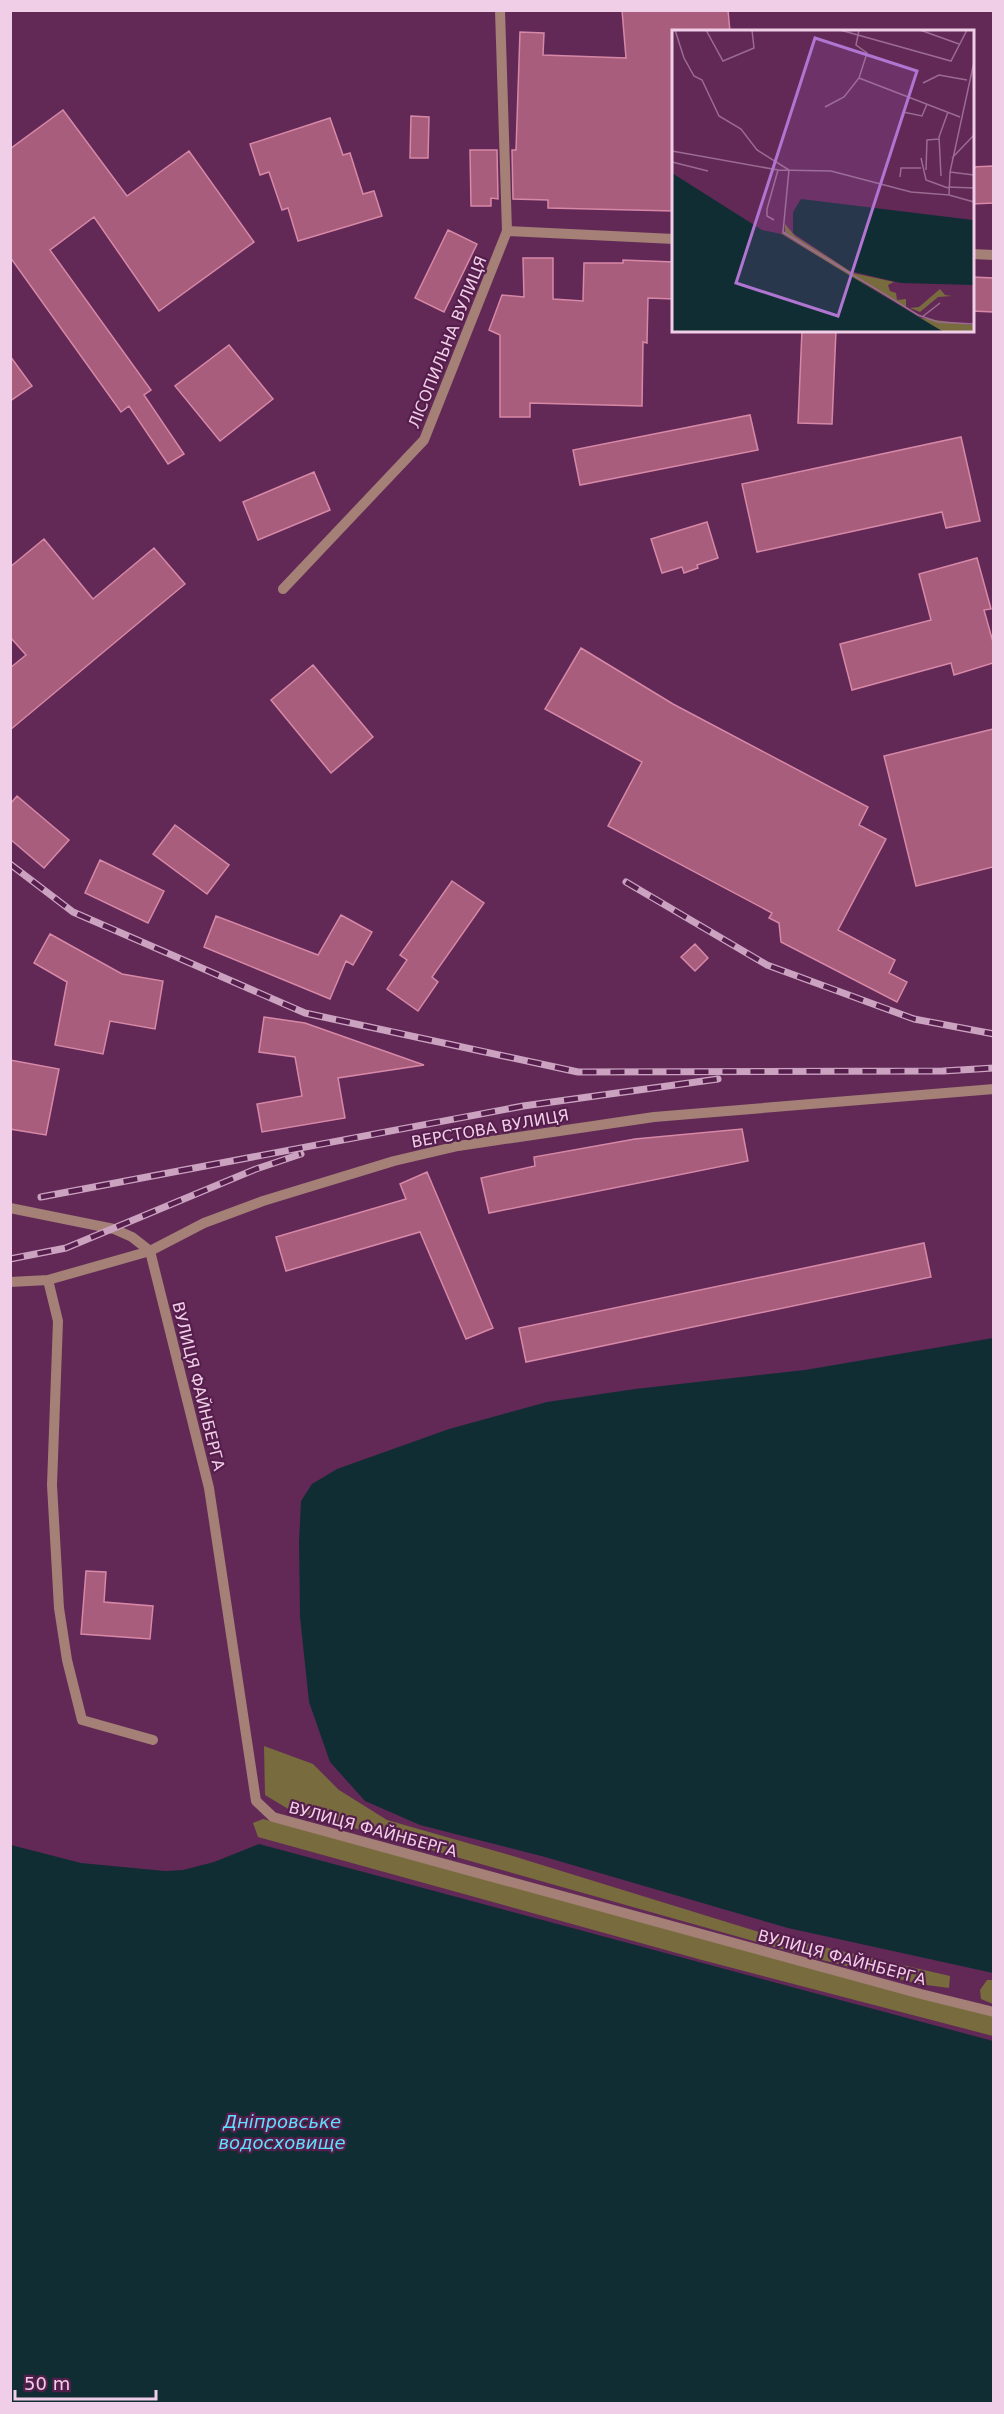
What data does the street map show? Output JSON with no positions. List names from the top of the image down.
{
  "streets": {
    "street": ["ЛІСОПИЛЬНА ВУЛИЦЯ", "ВЕРСТОВА ВУЛИЦЯ", "ВУЛИЦЯ ФАЙНБЕРГА"]
  },
  "crossings": [
    ["ВЕРСТОВА ВУЛИЦЯ", "ВУЛИЦЯ ФАЙНБЕРГА"]
  ],
  "water": ["Дніпровське водосховище"],
  "scale_bar": "50 m"
}
